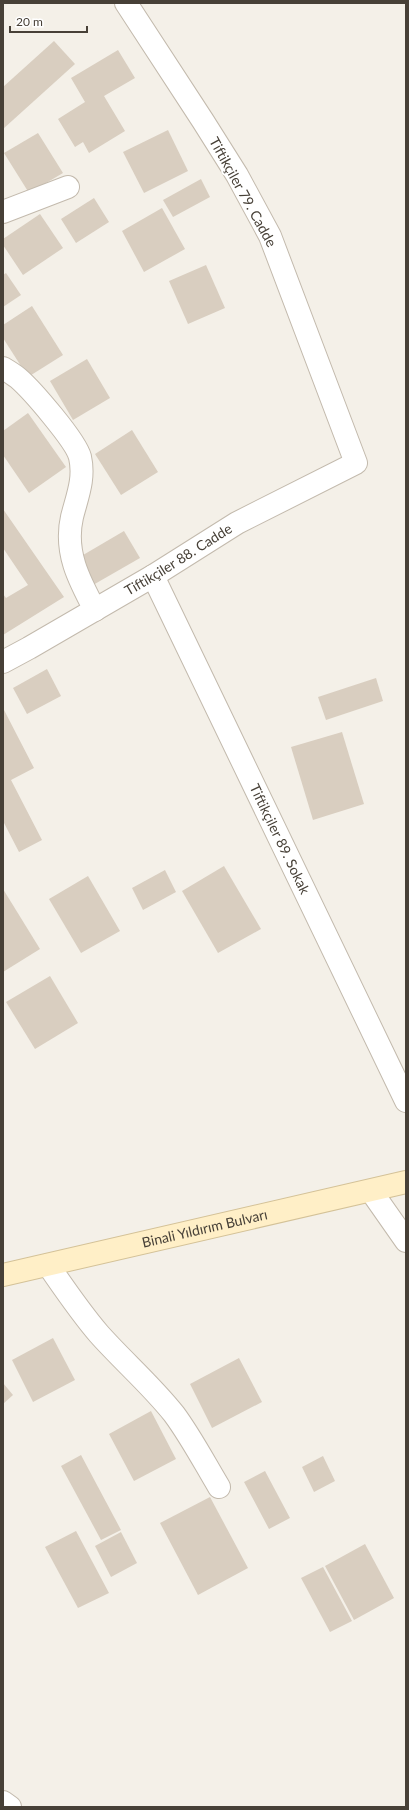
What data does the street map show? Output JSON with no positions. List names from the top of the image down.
{
  "streets": {
    "main road": ["Binali Yıldırım Bulvarı"],
    "street": ["Tiftikçiler 79. Cadde", "Tiftikçiler 88. Cadde", "Tiftikçiler 89. Sokak"]
  },
  "crossings": [
    ["Tiftikçiler 79. Cadde", "Tiftikçiler 88. Cadde"],
    ["Tiftikçiler 88. Cadde", "Tiftikçiler 89. Sokak"]
  ],
  "scale_bar": "20 m"
}
